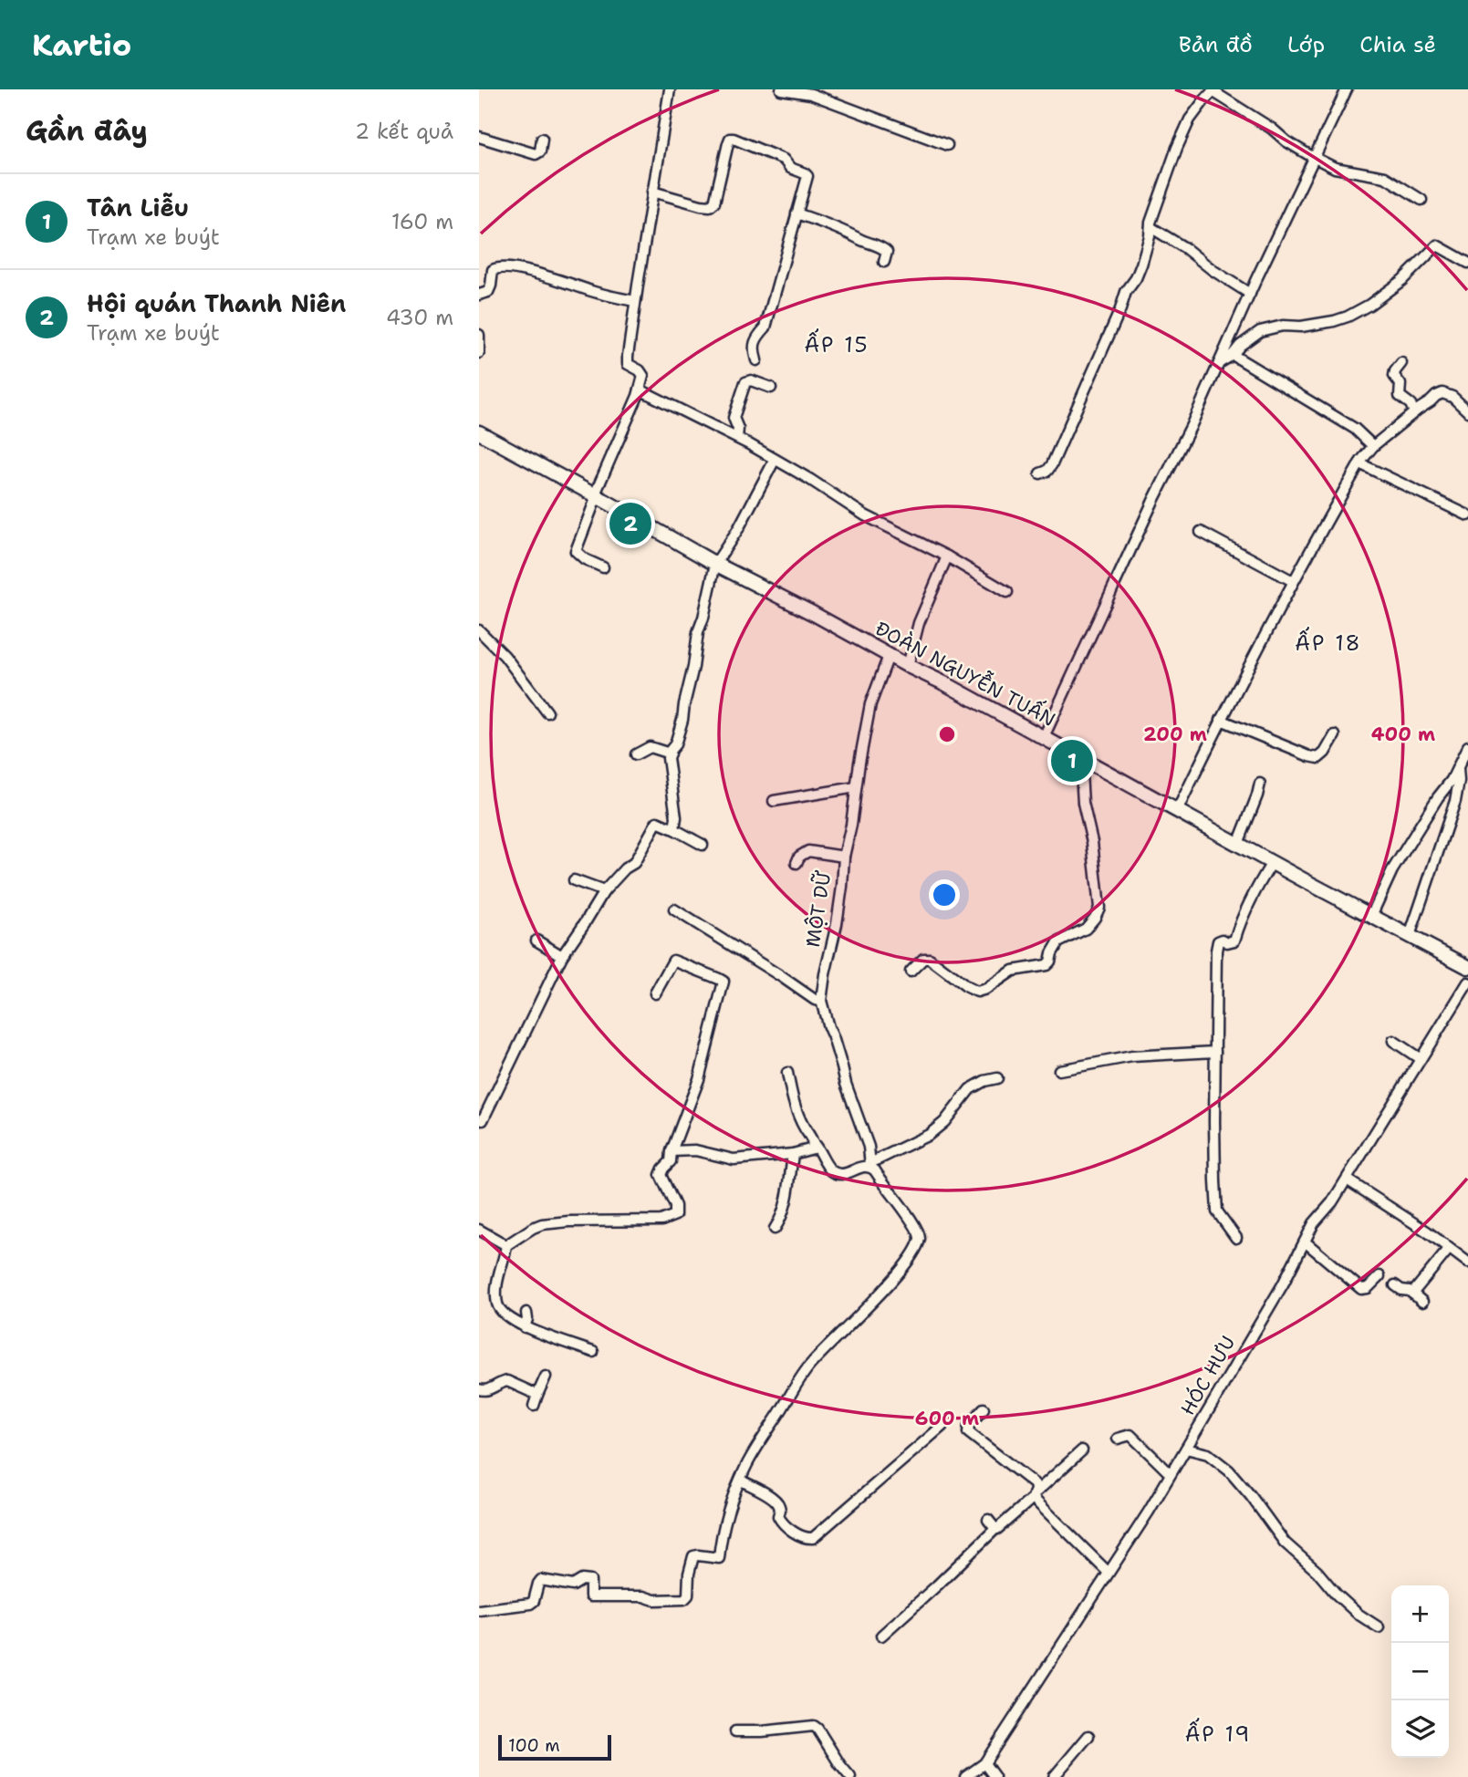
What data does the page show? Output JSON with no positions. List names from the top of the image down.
{
  "streets": {
    "main road": ["ĐOÀN NGUYỄN TUẤN"],
    "street": ["MỘT DỮ", "HÓC HƯU"]
  },
  "crossings": [
    ["ĐOÀN NGUYỄN TUẤN", "MỘT DỮ"]
  ],
  "districts": ["ẤP 15", "ẤP 18", "ẤP 19"],
  "scale_bar": "100 m",
  "page": {
    "header": "Kartio",
    "nav": ["Bản đồ", "Lớp", "Chia sẻ"],
    "heading": ["Gần đây", "2 kết quả"],
    "list": [
      {
        "mark": "1",
        "name": "Tân Liễu",
        "note": "Trạm xe buýt",
        "value": "160 m"
      },
      {
        "mark": "2",
        "name": "Hội quán Thanh Niên",
        "note": "Trạm xe buýt",
        "value": "430 m"
      }
    ],
    "pins": ["2", "1"],
    "map_buttons": ["+", "−"],
    "scale": "100 m"
  },
  "rings": ["200 m", "400 m", "600 m"]
}
